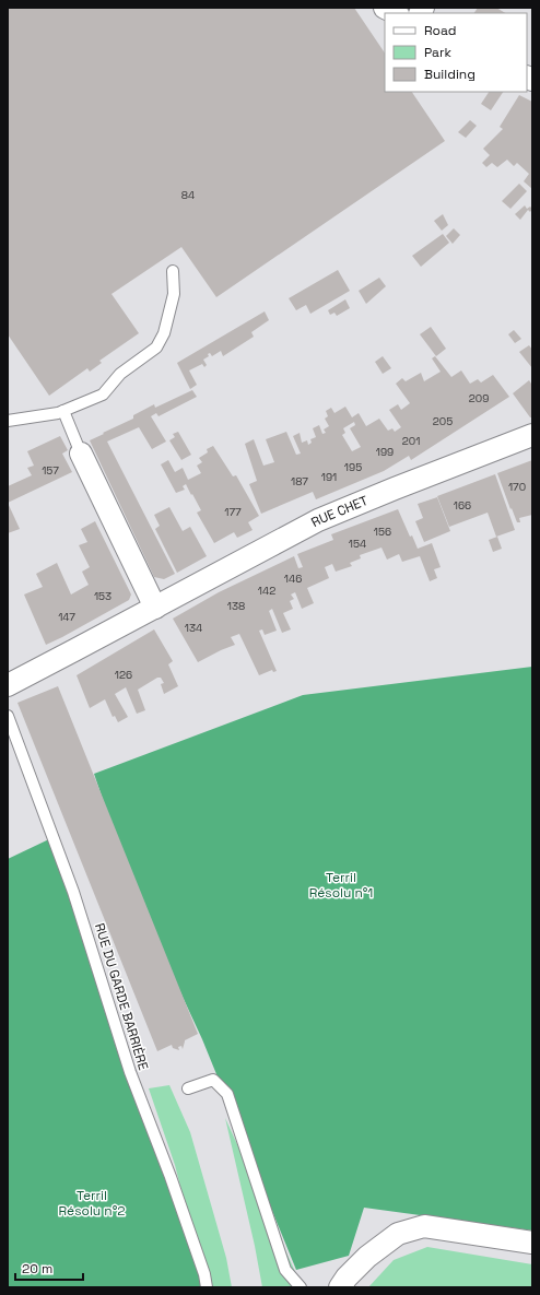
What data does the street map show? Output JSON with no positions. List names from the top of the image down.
{
  "streets": {
    "street": ["RUE CHET"],
    "lane": ["RUE DU GARDE BARRIÈRE"]
  },
  "parks": ["Terril Résolu n°1", "Terril Résolu n°2"],
  "house_numbers": [
    "84",
    "209",
    "205",
    "201",
    "199",
    "195",
    "157",
    "191",
    "187",
    "170",
    "166",
    "177",
    "156",
    "154",
    "146",
    "142",
    "153",
    "138",
    "147",
    "134",
    "126"
  ],
  "legend": ["Road", "Park", "Building"],
  "scale_bar": "20 m"
}
